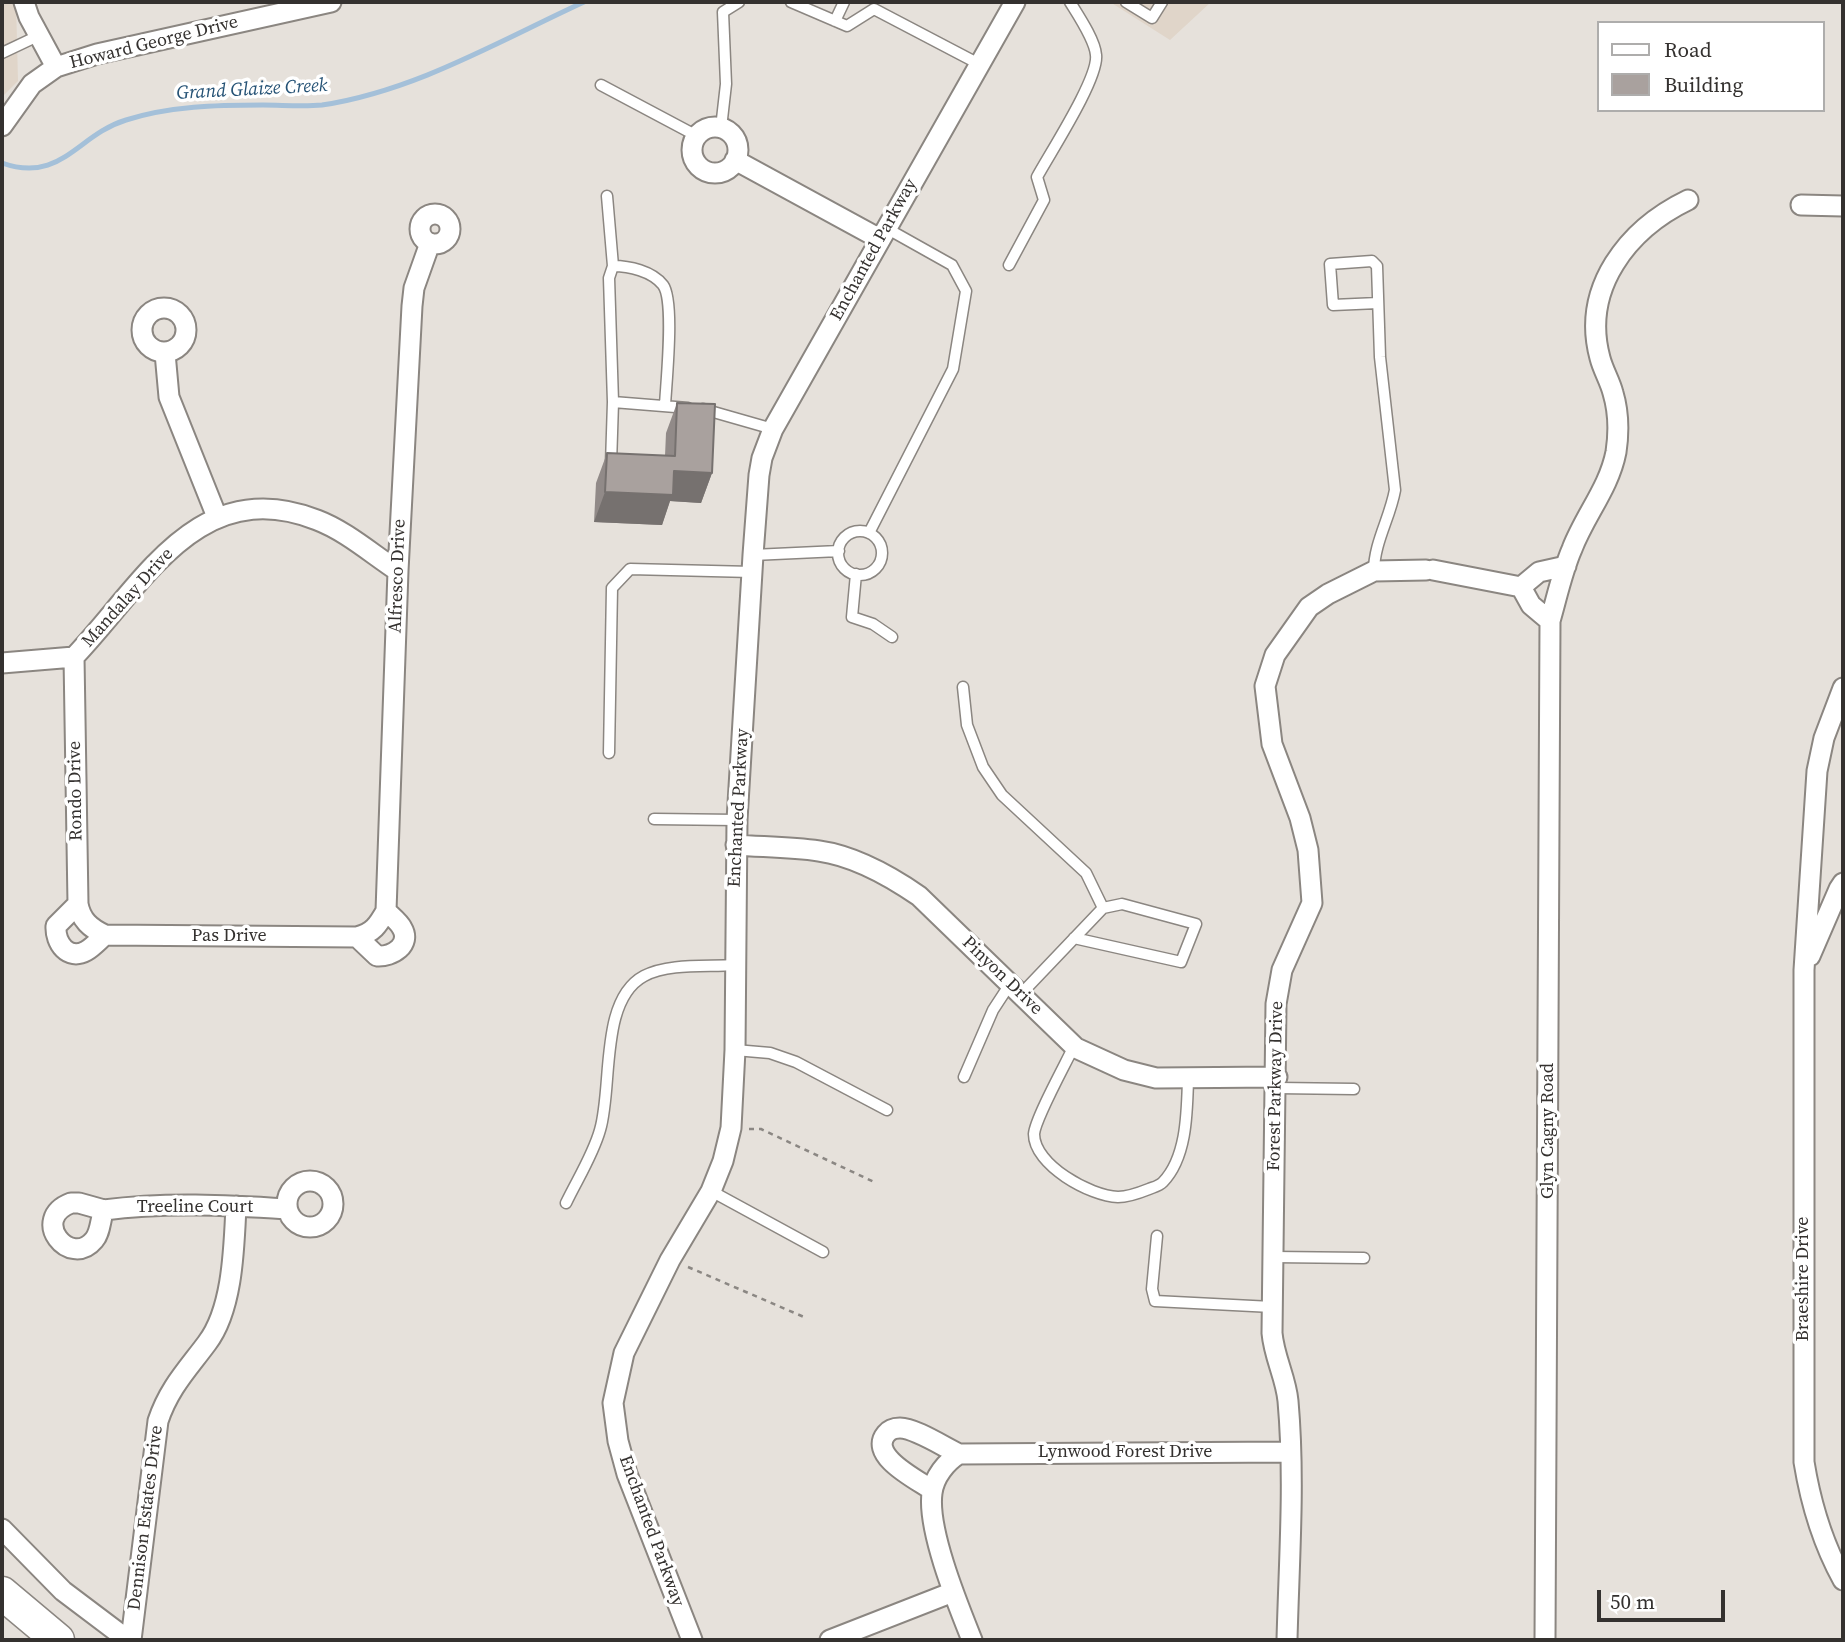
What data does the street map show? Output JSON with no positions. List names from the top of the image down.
{
  "streets": {
    "street": [
      "Howard George Drive",
      "Enchanted Parkway",
      "Alfresco Drive",
      "Mandalay Drive",
      "Rondo Drive",
      "Pas Drive",
      "Pinyon Drive",
      "Forest Parkway Drive",
      "Glyn Cagny Road",
      "Treeline Court",
      "Braeshire Drive",
      "Lynwood Forest Drive",
      "Dennison Estates Drive"
    ]
  },
  "crossings": [
    ["Enchanted Parkway", "Pinyon Drive"],
    ["Alfresco Drive", "Mandalay Drive"],
    ["Alfresco Drive", "Pas Drive"],
    ["Mandalay Drive", "Rondo Drive"],
    ["Rondo Drive", "Pas Drive"],
    ["Pinyon Drive", "Forest Parkway Drive"],
    ["Forest Parkway Drive", "Lynwood Forest Drive"],
    ["Treeline Court", "Dennison Estates Drive"]
  ],
  "water": ["Grand Glaize Creek"],
  "legend": ["Road", "Building"],
  "scale_bar": "50 m"
}
